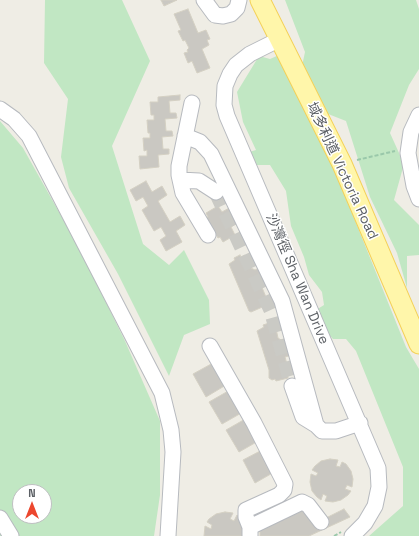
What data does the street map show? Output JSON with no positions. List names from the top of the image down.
{
  "streets": {
    "main road": ["域多利道 Victoria Road"],
    "street": ["沙灣徑 Sha Wan Drive"]
  },
  "crossings": [
    ["域多利道 Victoria Road", "沙灣徑 Sha Wan Drive"]
  ],
  "north": "top"
}
